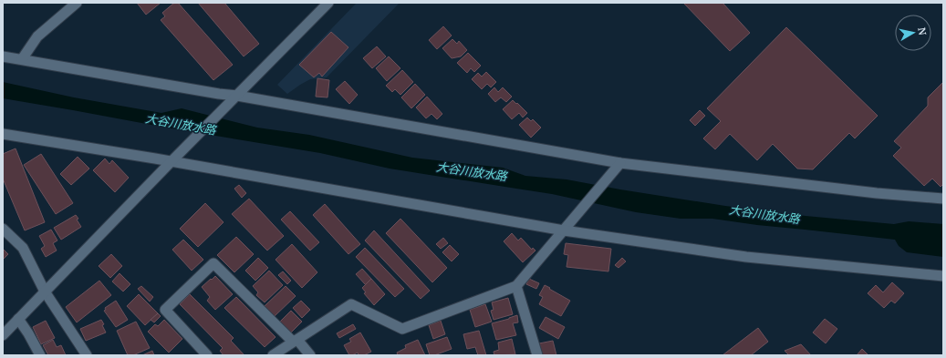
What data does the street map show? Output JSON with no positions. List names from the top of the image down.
{
  "water": ["大谷川放水路"],
  "north": "right"
}
